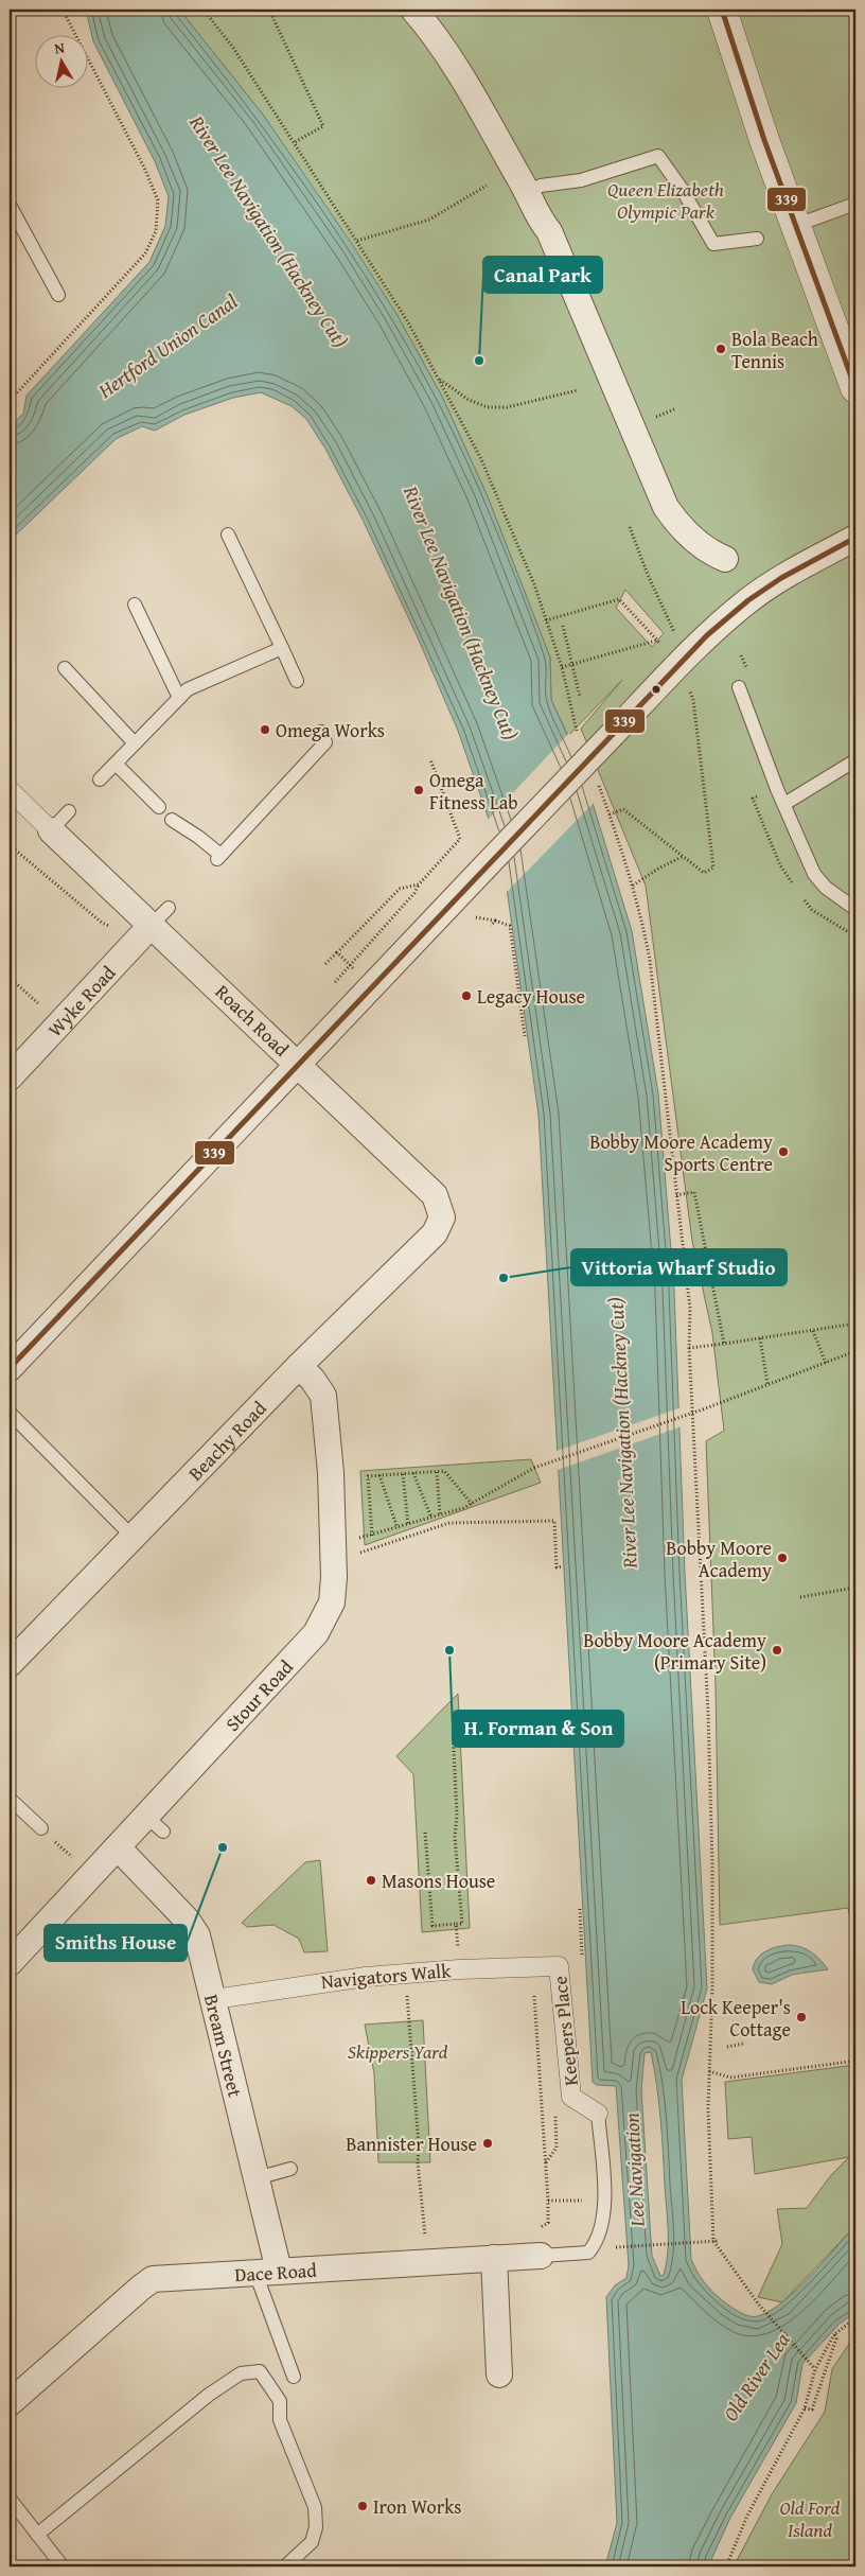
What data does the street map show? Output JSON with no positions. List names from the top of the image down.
{
  "streets": {
    "street": [
      "Wyke Road",
      "Roach Road",
      "Beachy Road",
      "Stour Road",
      "Navigators Walk",
      "Keepers Place",
      "Bream Street",
      "Dace Road"
    ]
  },
  "crossings": [
    ["Wyke Road", "Roach Road"],
    ["Roach Road", "Beachy Road"],
    ["Beachy Road", "Stour Road"],
    ["Stour Road", "Bream Street"],
    ["Navigators Walk", "Keepers Place"],
    ["Navigators Walk", "Bream Street"],
    ["Keepers Place", "Dace Road"],
    ["Bream Street", "Dace Road"]
  ],
  "water": [
    "River Lee Navigation (Hackney Cut)",
    "Hertford Union Canal",
    "Lee Navigation",
    "Old River Lea"
  ],
  "parks": ["Queen Elizabeth Olympic Park", "Skippers Yard", "Old Ford Island"],
  "places": [
    "Bola Beach Tennis",
    "Canal Park",
    "Omega Works",
    "Omega Fitness Lab",
    "Legacy House",
    "Bobby Moore Academy Sports Centre",
    "Vittoria Wharf Studio",
    "Bobby Moore Academy",
    "H. Forman & Son",
    "Bobby Moore Academy (Primary Site)",
    "Smiths House",
    "Masons House",
    "Lock Keeper's Cottage",
    "Bannister House",
    "Iron Works"
  ],
  "lines": ["transit line 339"],
  "north": "top"
}
